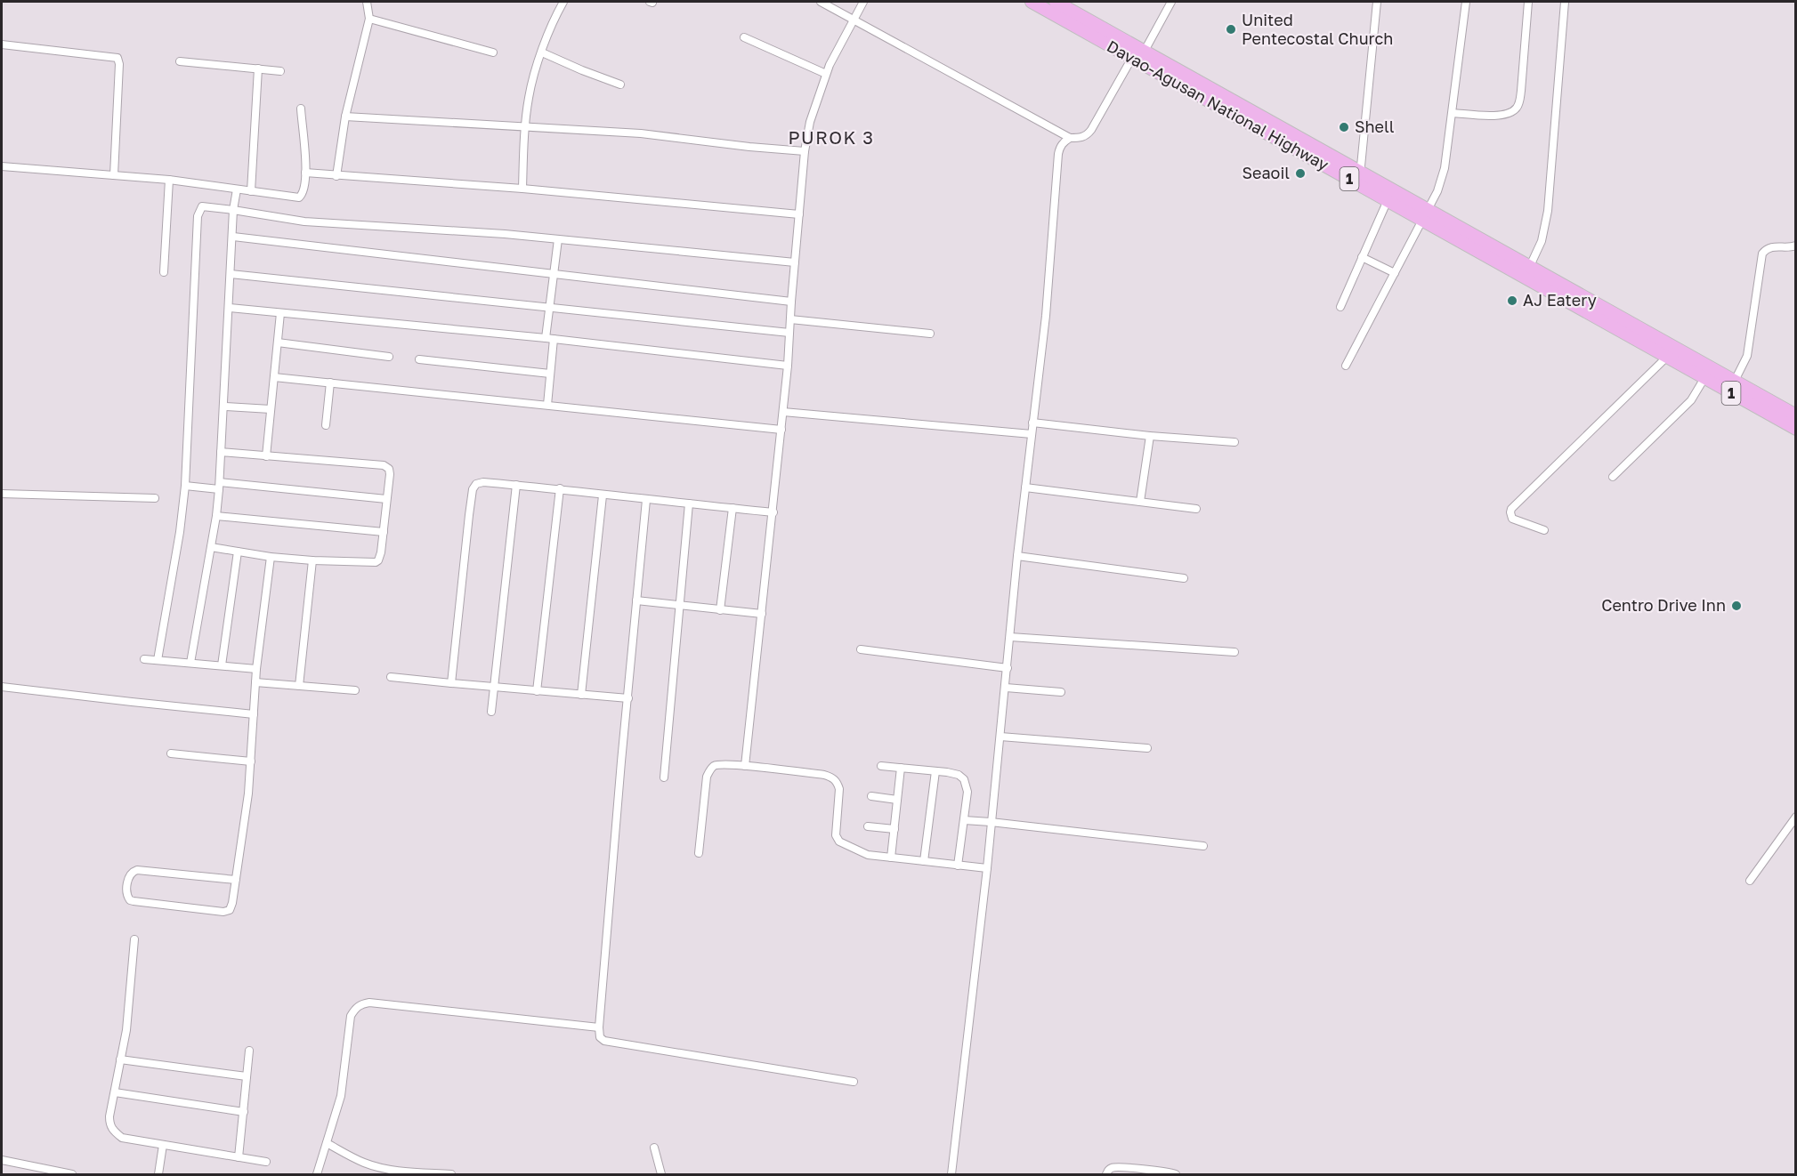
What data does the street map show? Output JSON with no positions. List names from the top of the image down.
{
  "streets": {
    "highway": ["Davao-Agusan National Highway", "1"]
  },
  "districts": ["PUROK 3"],
  "places": [
    "United Pentecostal Church",
    "Shell",
    "Seaoil",
    "AJ Eatery",
    "Centro Drive Inn"
  ]
}
